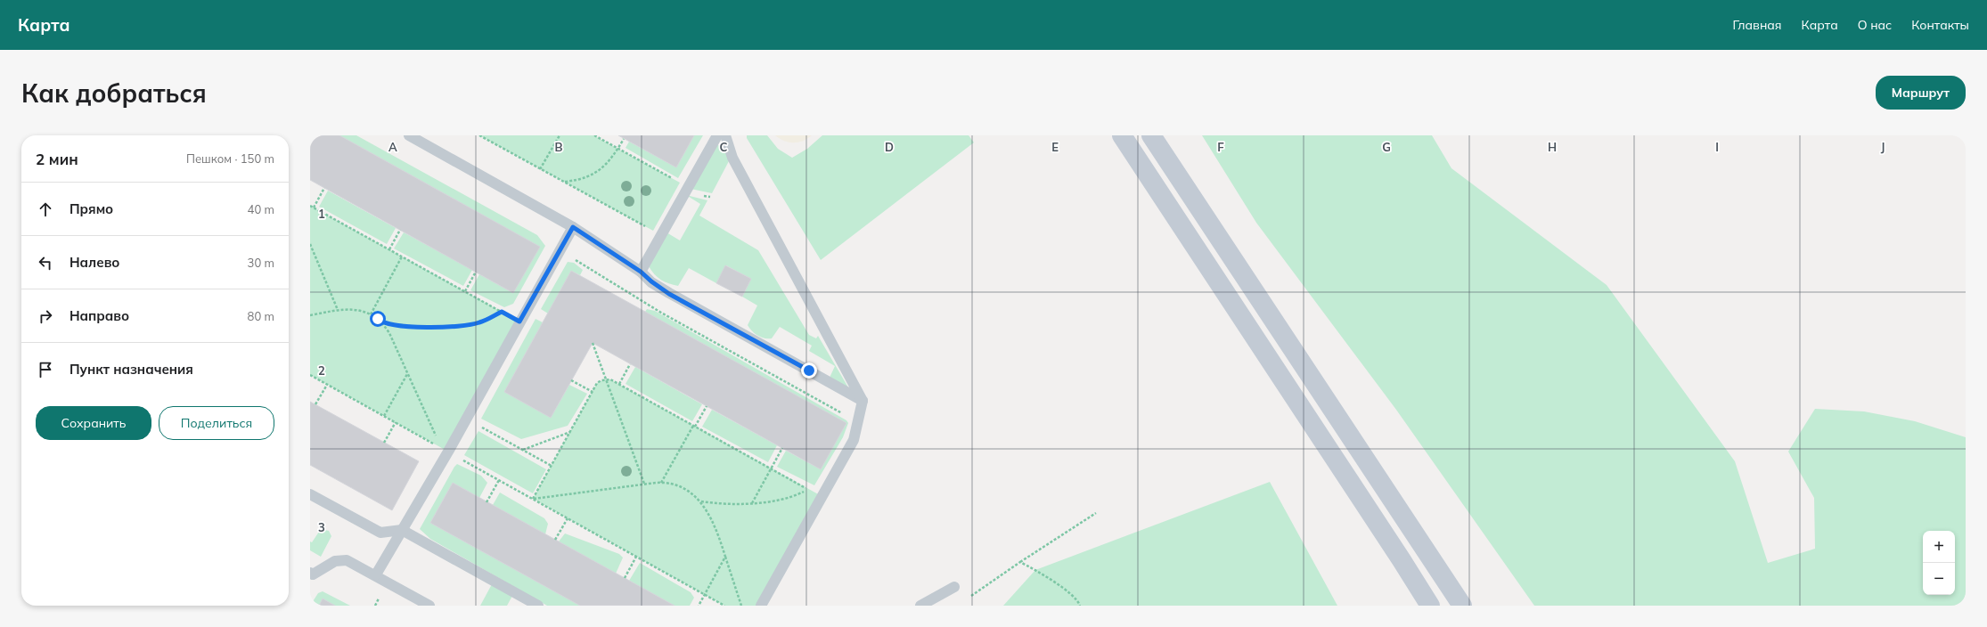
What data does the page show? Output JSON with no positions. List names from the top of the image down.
{
  "page": {
    "header": "Карта",
    "nav": [
      "Главная",
      "Карта",
      "О нас",
      "Контакты"
    ],
    "buttons": [
      "Маршрут",
      ["Сохранить", "Поделиться"]
    ],
    "title": "Как добраться",
    "heading": ["2 мин", "Пешком · 150 m"],
    "list": [
      ["Прямо", "40 m"],
      ["Налево", "30 m"],
      ["Направо", "80 m"],
      "Пункт назначения"
    ],
    "map_buttons": ["+", "−"]
  },
  "grid": {
    "columns": [
      "A",
      "B",
      "C",
      "D",
      "E",
      "F",
      "G",
      "H",
      "I",
      "J"
    ],
    "rows": ["1", "2", "3"]
  }
}
